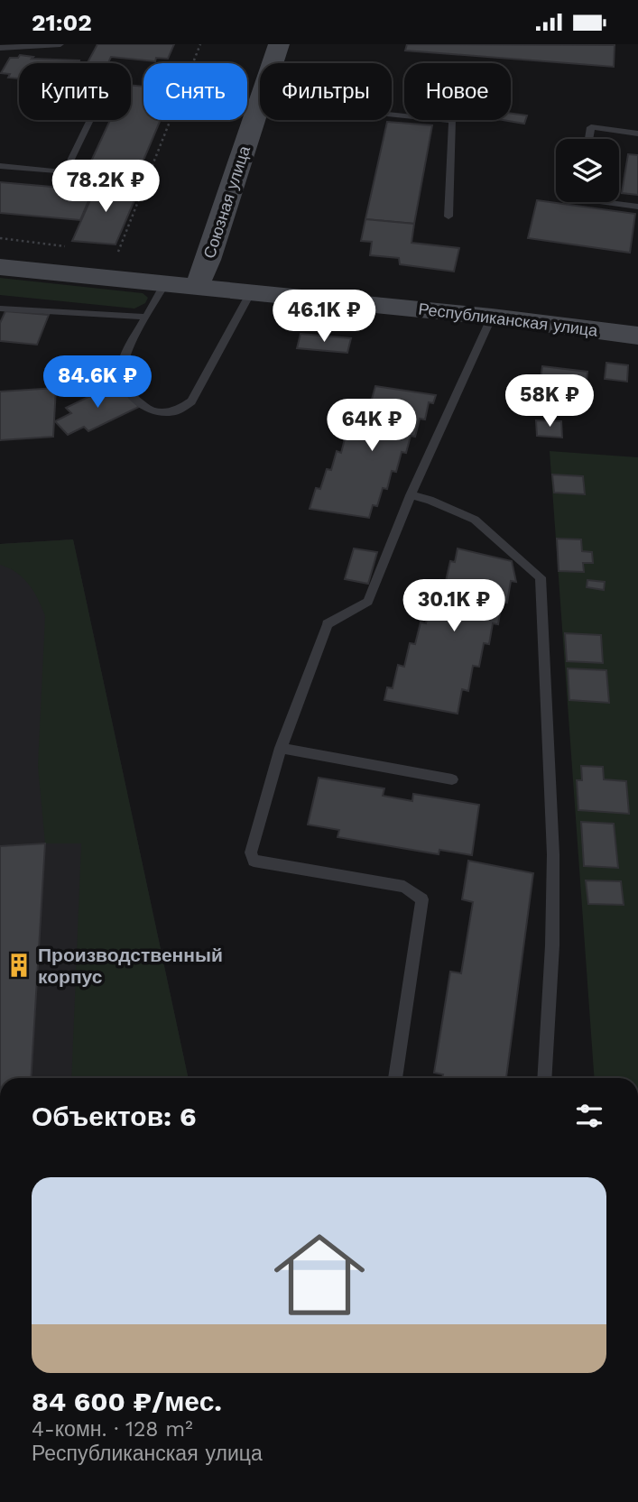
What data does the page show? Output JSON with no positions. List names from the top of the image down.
{
  "streets": {
    "main road": ["Союзная улица", "Республиканская улица"]
  },
  "crossings": [
    ["Союзная улица", "Республиканская улица"]
  ],
  "places": {
    "building": ["Производственный корпус"]
  },
  "page": {
    "status": "21:02",
    "chip": [
      "Купить",
      "Снять",
      "Фильтры",
      "Новое"
    ],
    "price": [
      "78.2K ₽",
      "46.1K ₽",
      "84.6K ₽",
      "58K ₽",
      "64K ₽",
      "30.1K ₽"
    ],
    "heading": "Объектов: 6",
    "list": [
      {
        "name": "84 600 ₽/мес.",
        "note": "4-комн. · 128 m² · Республиканская улица"
      }
    ]
  }
}
